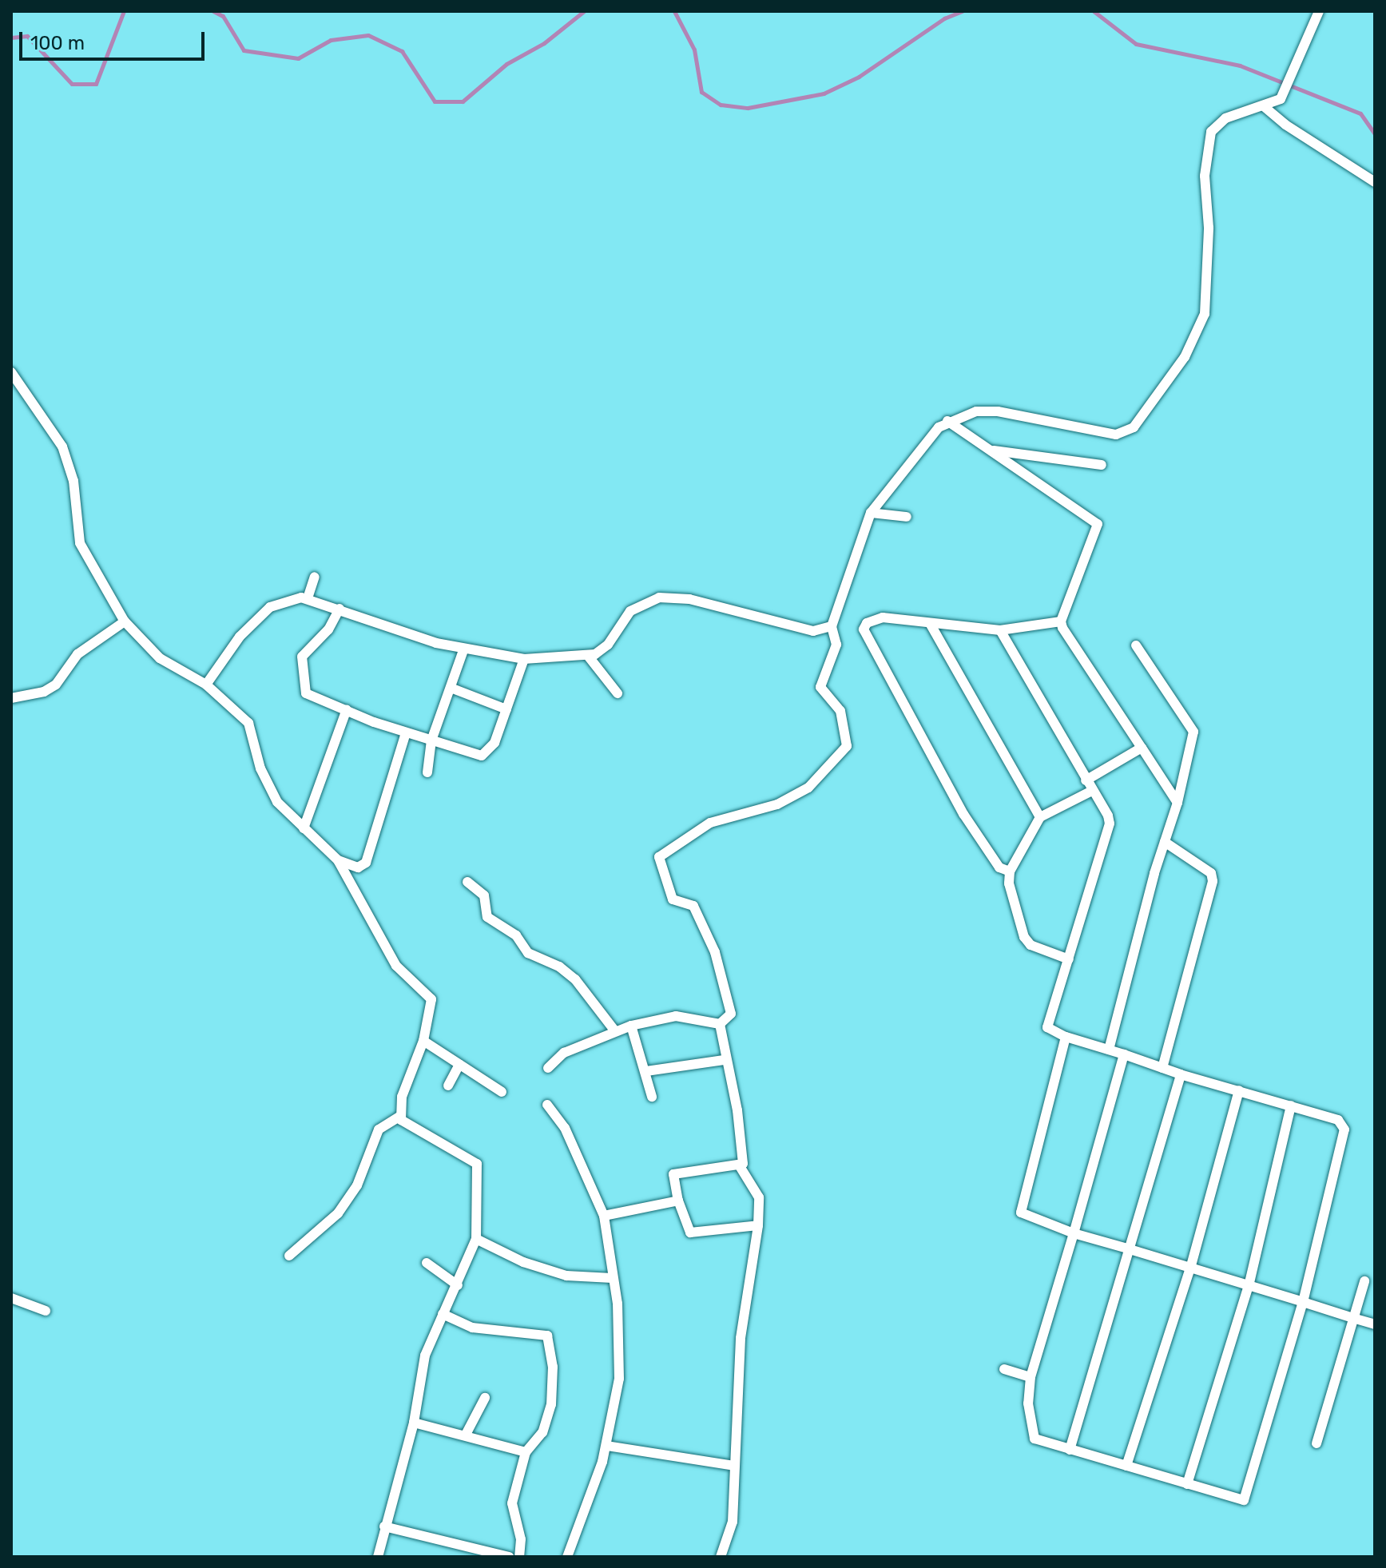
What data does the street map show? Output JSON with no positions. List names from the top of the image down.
{
  "scale_bar": "100 m"
}
